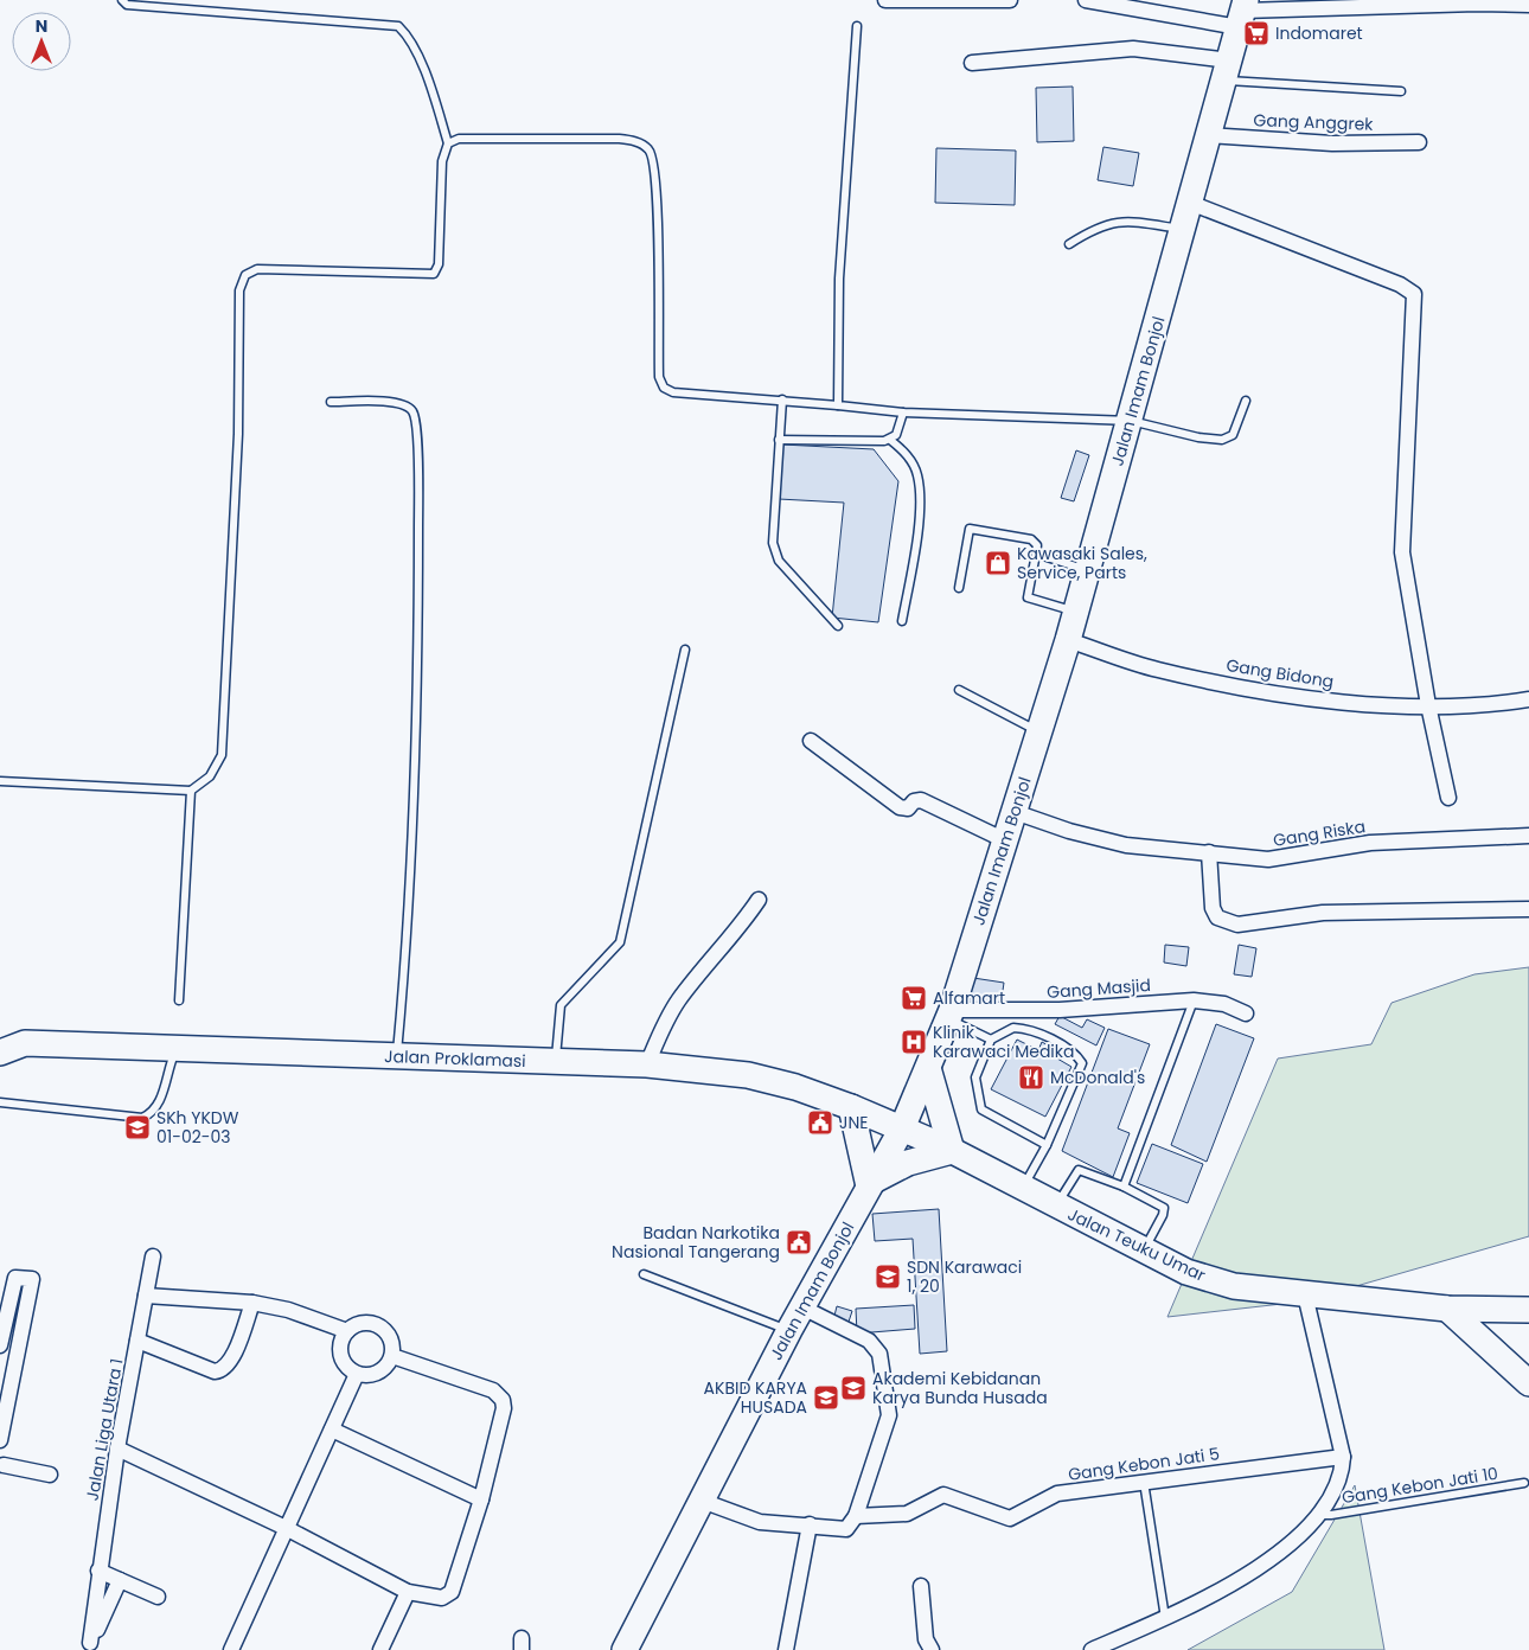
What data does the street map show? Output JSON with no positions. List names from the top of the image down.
{
  "streets": {
    "main road": ["Jalan Imam Bonjol", "Jalan Proklamasi", "Jalan Teuku Umar"],
    "street": [
      "Gang Anggrek",
      "Gang Bidong",
      "Gang Riska",
      "Gang Masjid",
      "Jalan Liga Utara 1",
      "Gang Kebon Jati 5"
    ],
    "lane": ["Gang Kebon Jati 10"]
  },
  "crossings": [
    ["Gang Anggrek", "Jalan Imam Bonjol"],
    ["Jalan Imam Bonjol", "Gang Bidong"],
    ["Jalan Imam Bonjol", "Gang Riska"],
    ["Jalan Imam Bonjol", "Gang Masjid"],
    ["Jalan Imam Bonjol", "Jalan Proklamasi"],
    ["Jalan Imam Bonjol", "Jalan Teuku Umar"],
    ["Jalan Proklamasi", "Jalan Teuku Umar"]
  ],
  "places": {
    "supermarket": ["Indomaret", "Alfamart"],
    "shop": ["Kawasaki Sales, Service, Parts"],
    "hospital": ["Klinik Karawaci Medika"],
    "restaurant": ["McDonald's"],
    "public building": ["JNE", "Badan Narkotika Nasional Tangerang"],
    "school or university": [
      "SKh YKDW 01-02-03",
      "SDN Karawaci 1, 20",
      "Akademi Kebidanan Karya Bunda Husada",
      "AKBID KARYA HUSADA"
    ]
  },
  "north": "top"
}
